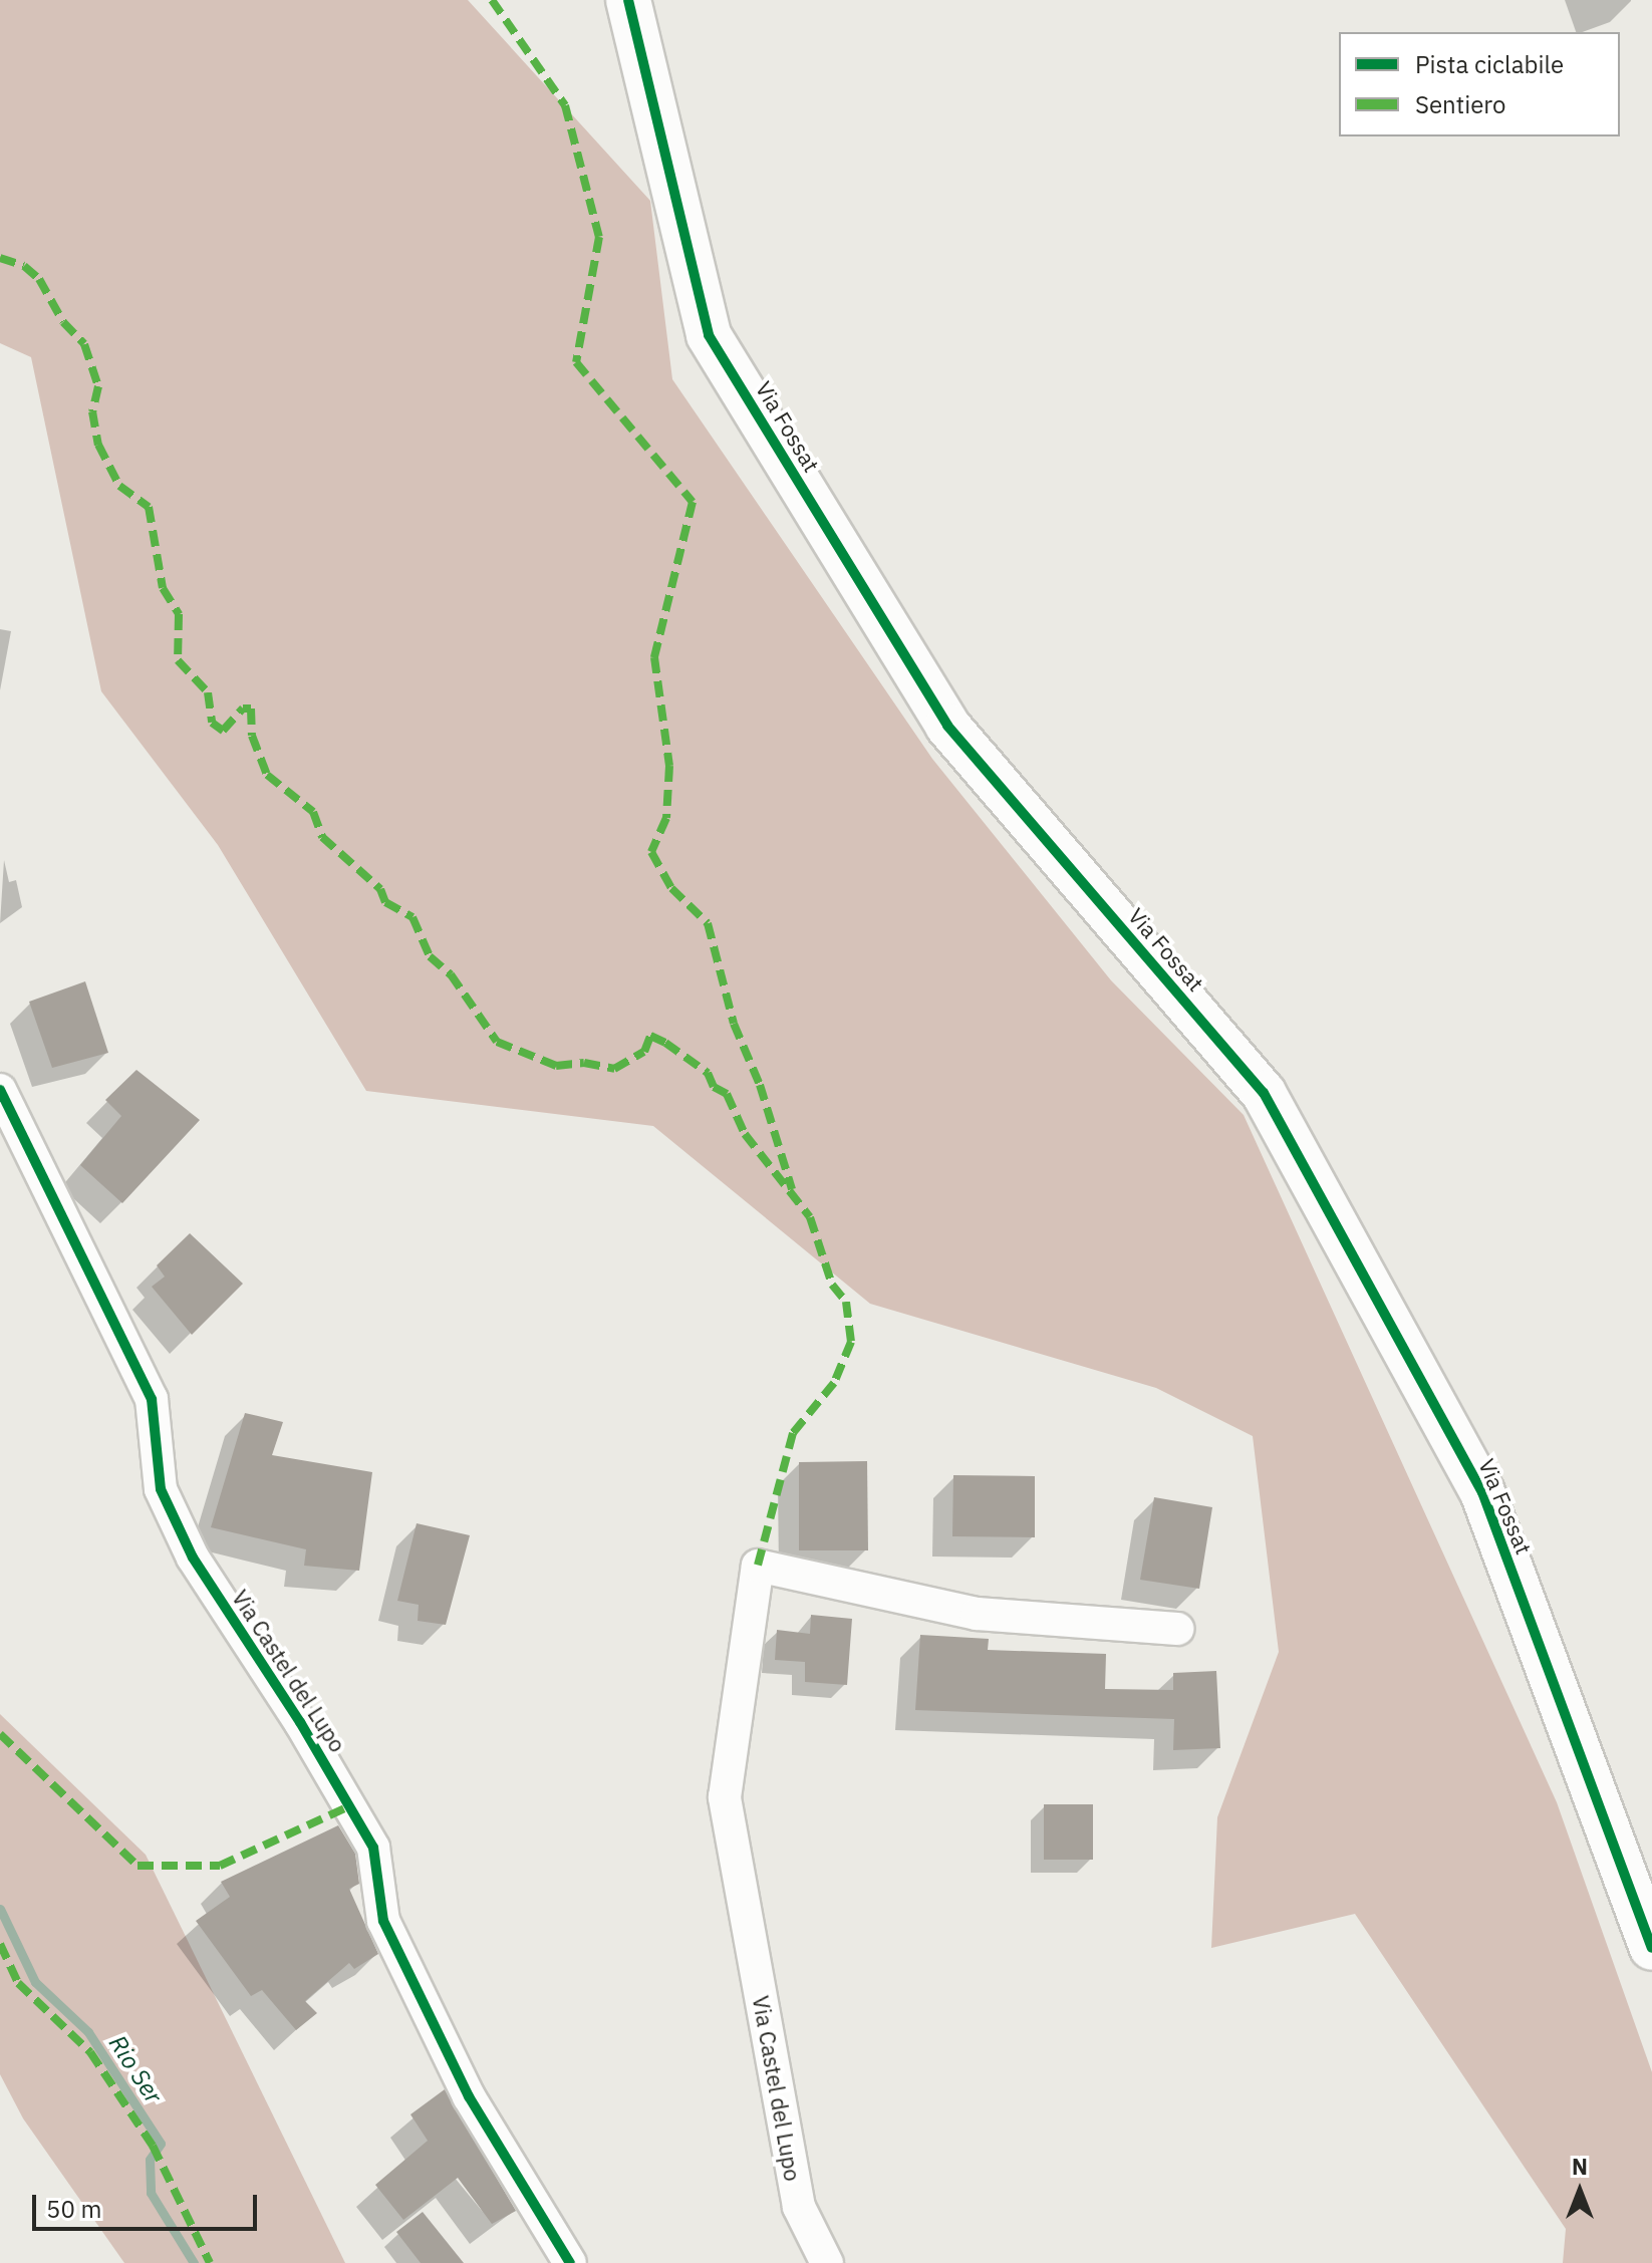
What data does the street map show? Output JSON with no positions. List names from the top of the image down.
{
  "streets": {
    "street": ["Via Fossat", "Via Castel del Lupo"]
  },
  "water": ["Rio Ser"],
  "legend": ["Pista ciclabile", "Sentiero"],
  "scale_bar": "50 m",
  "north": "top"
}
